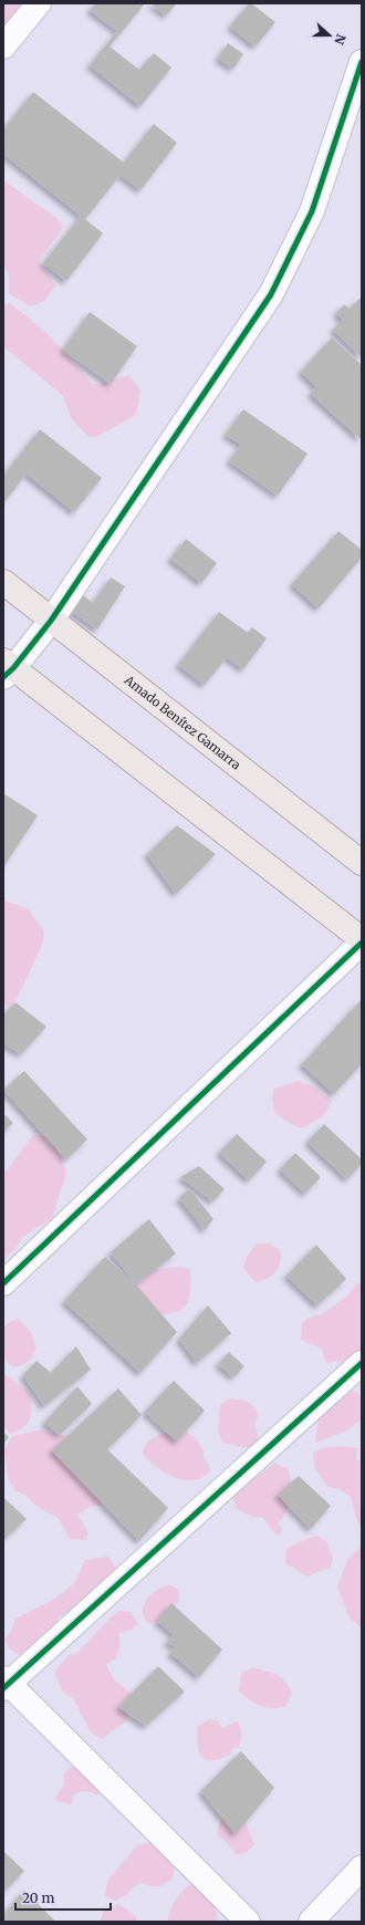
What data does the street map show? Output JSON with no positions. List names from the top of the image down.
{
  "streets": {
    "main road": ["Amado Benítez Gamarra"]
  },
  "scale_bar": "20 m",
  "north": "right"
}
